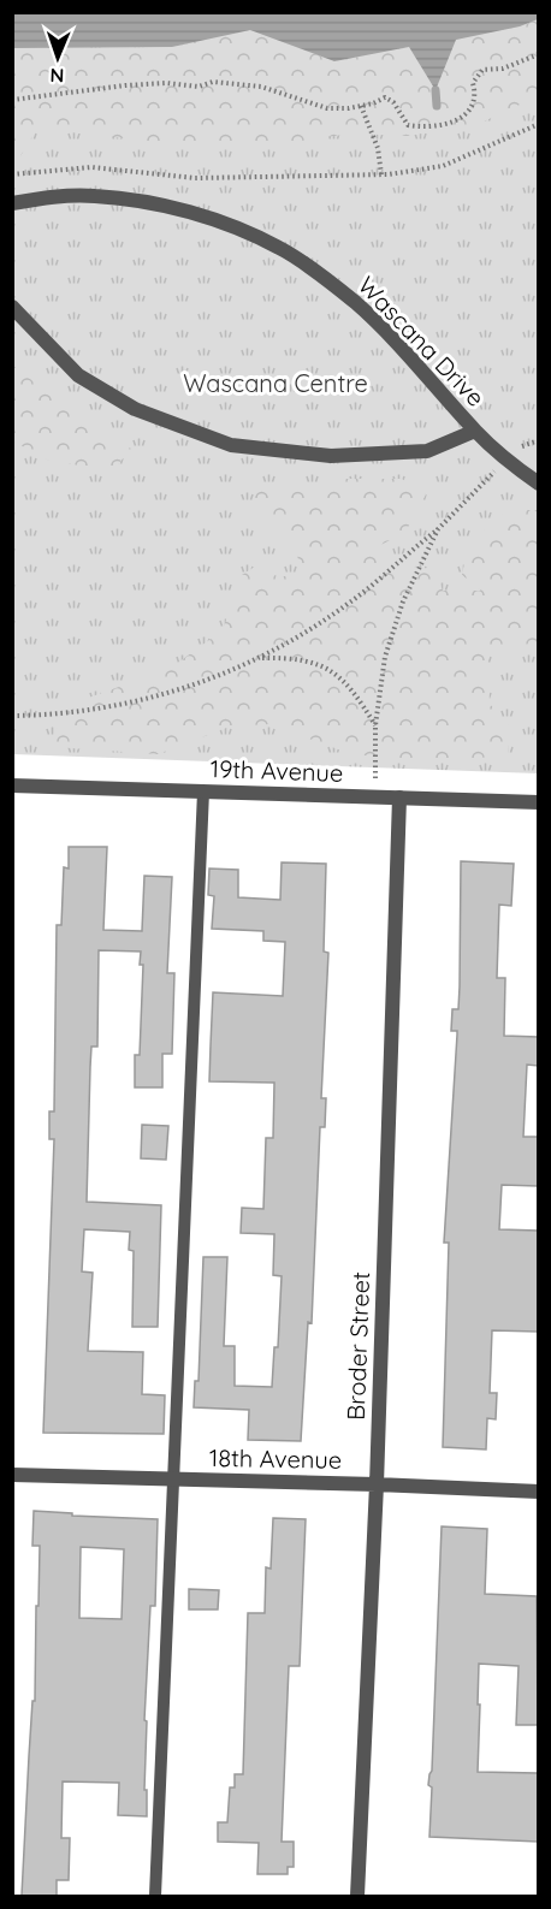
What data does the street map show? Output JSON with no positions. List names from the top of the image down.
{
  "streets": {
    "street": [
      "Wascana Drive",
      "19th Avenue",
      "Broder Street",
      "18th Avenue"
    ]
  },
  "crossings": [
    ["19th Avenue", "Broder Street"],
    ["Broder Street", "18th Avenue"]
  ],
  "parks": ["Wascana Centre"],
  "north": "bottom"
}
